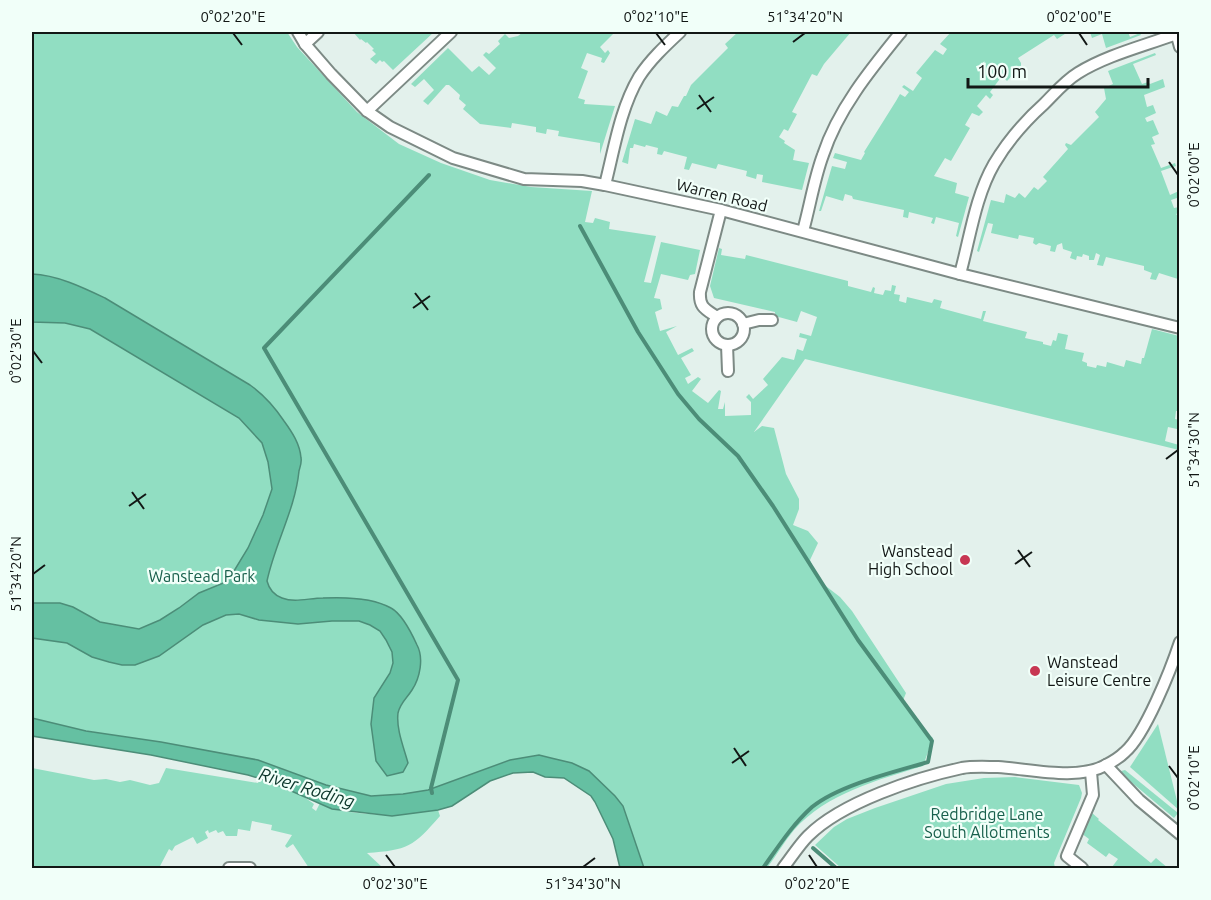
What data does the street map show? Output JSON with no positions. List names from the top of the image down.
{
  "streets": {
    "street": ["Warren Road"]
  },
  "water": ["River Roding"],
  "parks": ["Wanstead Park", "Redbridge Lane South Allotments"],
  "places": ["Wanstead High School", "Wanstead Leisure Centre"],
  "scale_bar": "100 m",
  "coordinates": [
    "0°02'20\"E",
    "0°02'10\"E",
    "51°34'20\"N",
    "0°02'00\"E",
    "0°02'30\"E",
    "51°34'30\"N"
  ]
}
